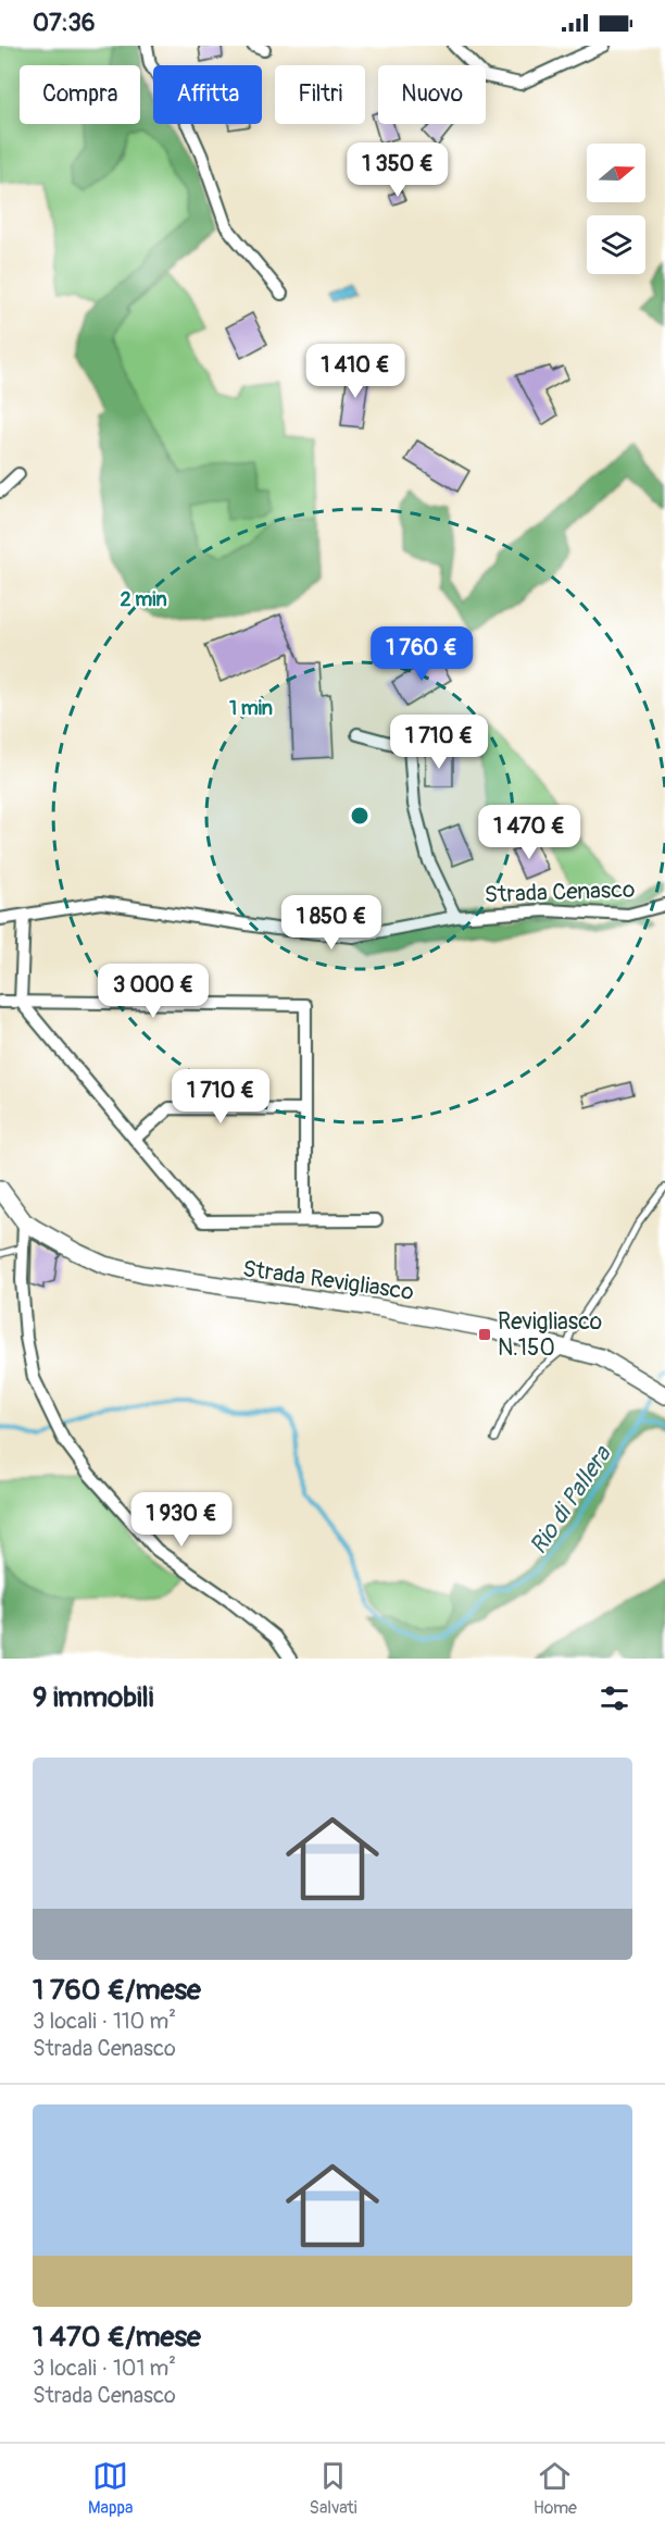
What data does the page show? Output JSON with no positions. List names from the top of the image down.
{
  "streets": {
    "street": ["Strada Cenasco", "Strada Revigliasco"]
  },
  "water": ["Rio di Pallera"],
  "places": {
    "transit": ["Revigliasco N.150"]
  },
  "north": "right",
  "page": {
    "status": "07:36",
    "chip": [
      "Compra",
      "Affitta",
      "Filtri",
      "Nuovo"
    ],
    "price": [
      "1 350 €",
      "1 410 €",
      "1 760 €",
      "1 710 €",
      "1 470 €",
      "1 850 €",
      "3 000 €",
      "1 710 €",
      "1 930 €"
    ],
    "heading": "9 immobili",
    "list": [
      {
        "name": "1 760 €/mese",
        "note": "3 locali · 110 m² · Strada Cenasco"
      },
      {
        "name": "1 470 €/mese",
        "note": "3 locali · 101 m² · Strada Cenasco"
      }
    ],
    "tabs": ["Mappa", "Salvati", "Home"]
  },
  "rings": ["2 min", "1 min"]
}
